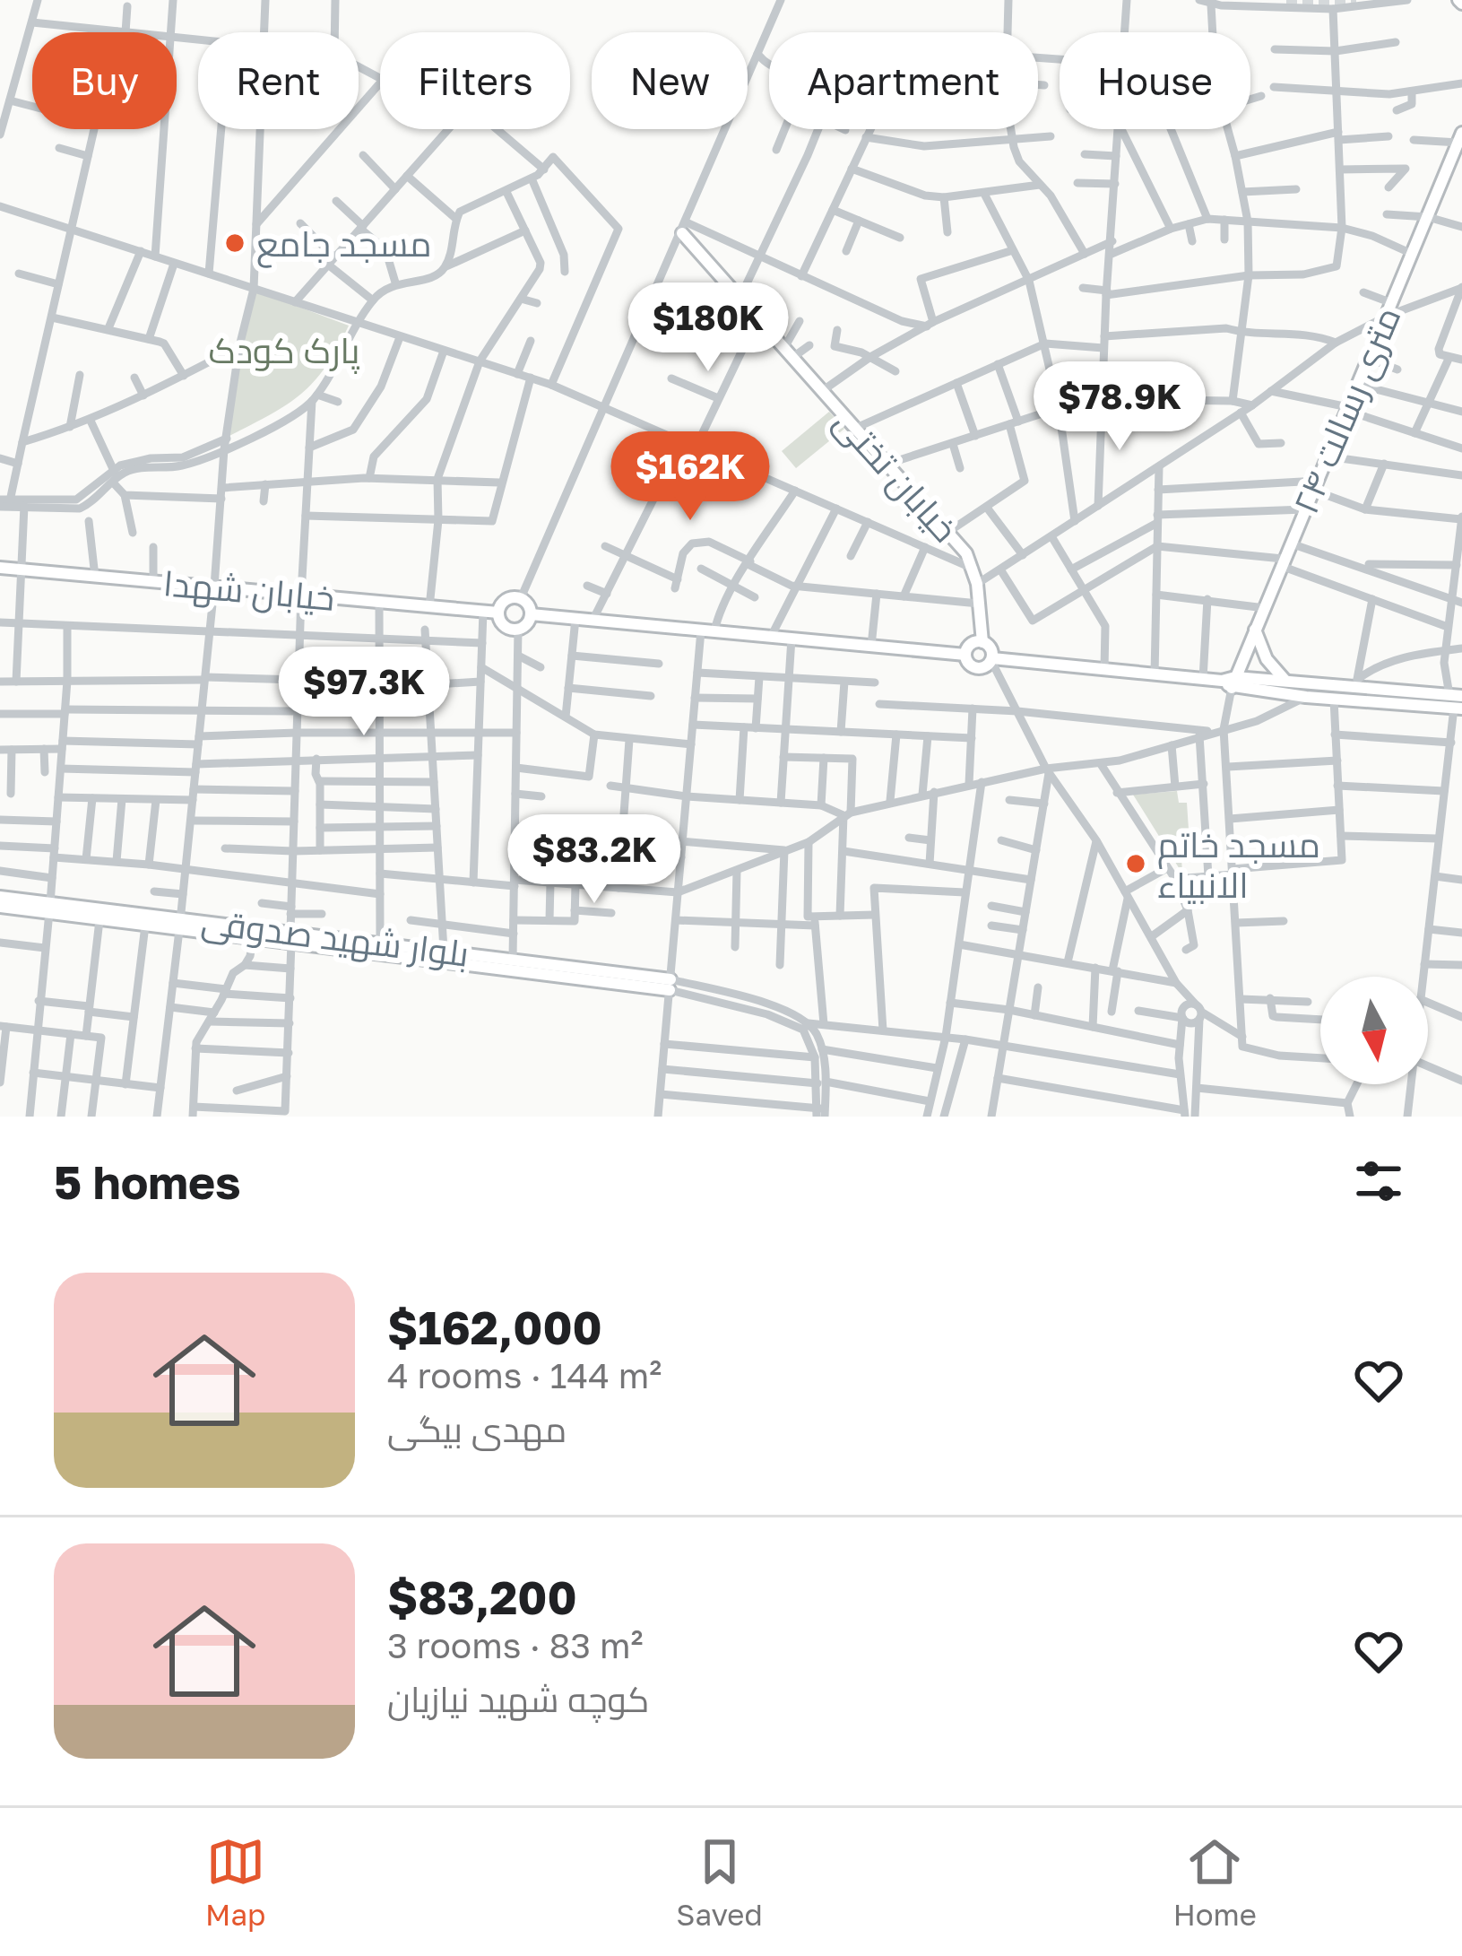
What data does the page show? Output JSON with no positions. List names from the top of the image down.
{
  "streets": {
    "main road": [
      "۲۴ متری رسالت",
      "خیابان تختی",
      "خیابان شهدا",
      "بلوار شهید صدوقی"
    ]
  },
  "parks": ["پارک کودک"],
  "places": ["مسجد جامع", "مسجد خاتم الانبیاء"],
  "north": "bottom",
  "page": {
    "chip": [
      "Buy",
      "Rent",
      "Filters",
      "New",
      "Apartment",
      "House"
    ],
    "price": [
      "$180K",
      "$78.9K",
      "$162K",
      "$97.3K",
      "$83.2K"
    ],
    "heading": "5 homes",
    "list": [
      {
        "name": "$162,000",
        "note": "4 rooms · 144 m² · مهدی بیگی"
      },
      {
        "name": "$83,200",
        "note": "3 rooms · 83 m² · کوچه شهید نیازیان"
      }
    ],
    "tabs": ["Map", "Saved", "Home"]
  }
}
